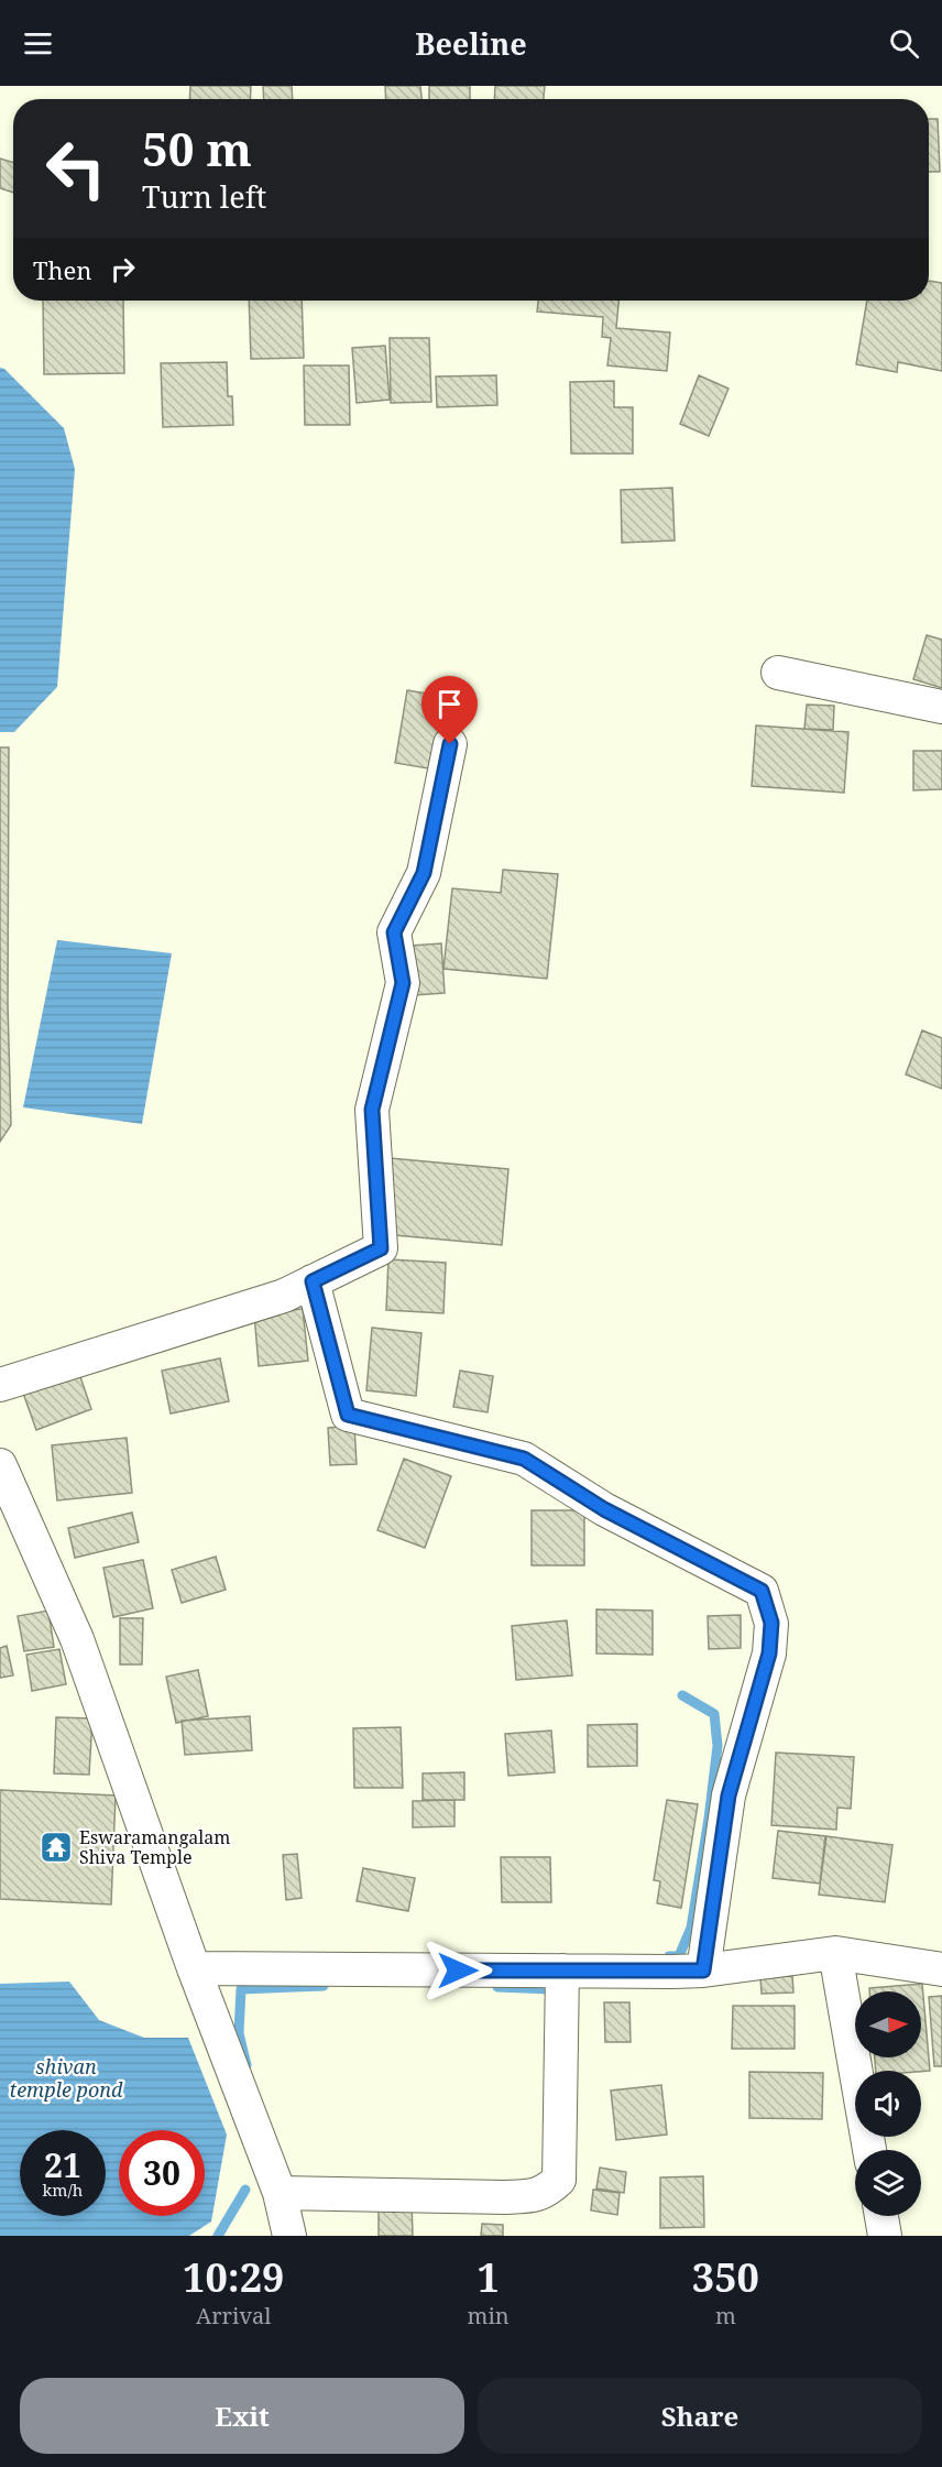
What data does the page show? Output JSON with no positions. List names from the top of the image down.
{
  "water": ["shivan temple pond"],
  "places": {
    "temple": ["Eswaramangalam Shiva Temple"]
  },
  "north": "right",
  "page": {
    "header": "Beeline",
    "turn": ["50 m", "Turn left"],
    "then": "Then",
    "speed": "21 km/h",
    "limit": "30",
    "eta": [
      "10:29",
      "Arrival",
      "1",
      "min",
      "350",
      "m"
    ],
    "buttons": ["Exit", "Share"]
  }
}
